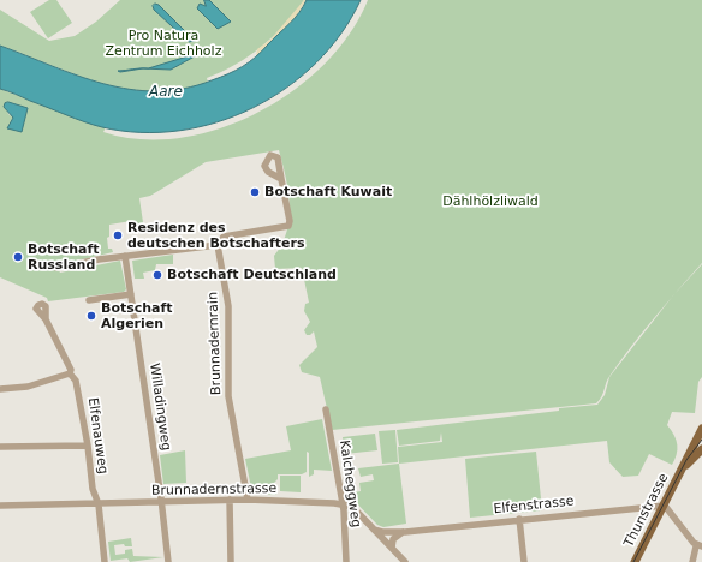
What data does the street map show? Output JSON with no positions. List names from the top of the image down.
{
  "streets": {
    "main road": ["Thunstrasse"],
    "street": [
      "Brunnadernrain",
      "Willadingweg",
      "Elfenauweg",
      "Kalcheggweg",
      "Brunnadernstrasse",
      "Elfenstrasse"
    ]
  },
  "crossings": [
    ["Brunnadernrain", "Brunnadernstrasse"],
    ["Willadingweg", "Brunnadernstrasse"],
    ["Elfenauweg", "Brunnadernstrasse"],
    ["Kalcheggweg", "Brunnadernstrasse"],
    ["Brunnadernstrasse", "Elfenstrasse"],
    ["Elfenstrasse", "Thunstrasse"]
  ],
  "water": ["Aare"],
  "parks": ["Pro Natura Zentrum Eichholz", "Dählhölzliwald"],
  "places": [
    "Botschaft Kuwait",
    "Residenz des deutschen Botschafters",
    "Botschaft Russland",
    "Botschaft Deutschland",
    "Botschaft Algerien"
  ]
}
